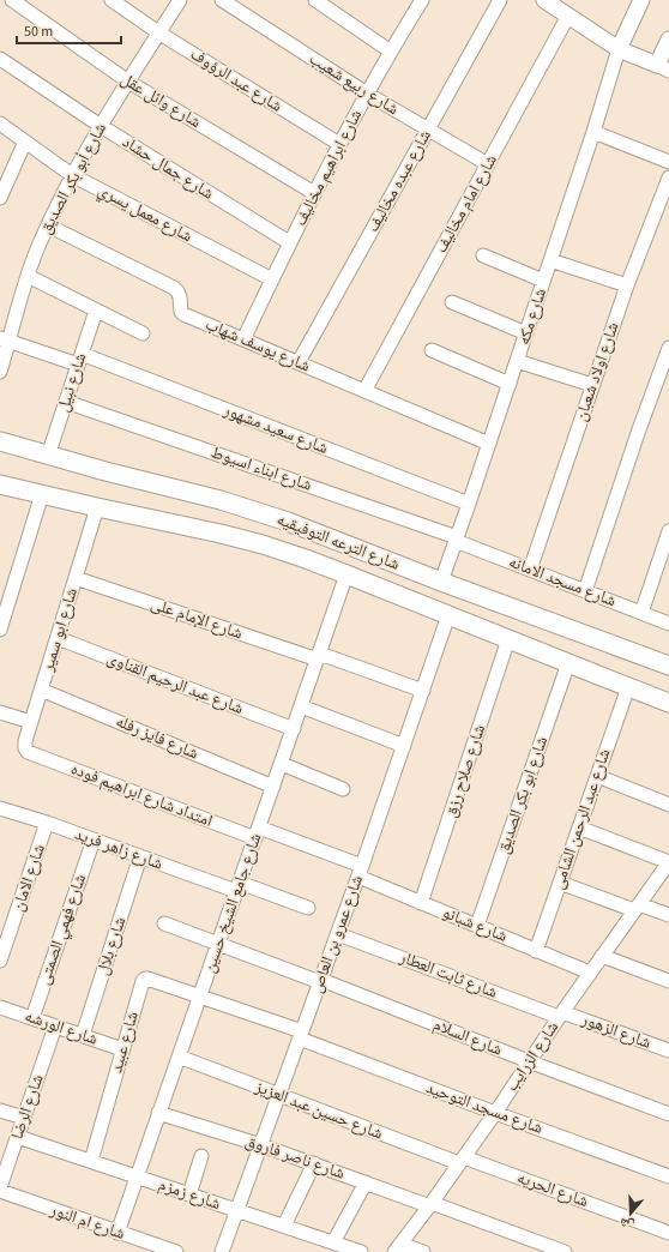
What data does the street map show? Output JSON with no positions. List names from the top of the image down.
{
  "streets": {
    "main road": ["شارع الترعه التوفيقيه"],
    "street": [
      "شارع عبد الرؤوف",
      "شارع ربيع شعيب",
      "شارع وائل عقل",
      "شارع جمال حشاد",
      "شارع ابراهيم مخاليف",
      "شارع أبو بكر الصديق",
      "شارع عبده مخاليف",
      "شارع امام مخاليف",
      "شارع معمل يسري",
      "شارع مكه",
      "شارع يوسف شهاب",
      "شارع اولاد شعبان",
      "شارع نبيل",
      "شارع سعيد مشهور",
      "شارع ابناء اسيوط",
      "شارع مسجد الامانه",
      "شارع الإمام على",
      "شارع ابو سمير",
      "شارع عبد الرحيم القناوى",
      "شارع فايز رفله",
      "شارع صلاح رزق",
      "امتداد شارع ابراهيم فوده",
      "شارع ابو بكر الصديق",
      "شارع عبد الرحمن الشامى",
      "شارع زاهر فريد",
      "شارع الامان",
      "شارع جامع الشيخ حسين",
      "شارع شبانو",
      "شارع فهمي الصمتى",
      "شارع عمرو بن العاص",
      "شارع بلال",
      "شارع ثابت العطار",
      "شارع الورشه",
      "شارع الزهور",
      "شارع السلام",
      "شارع عبيد",
      "شارع الزرايب",
      "شارع الرضا",
      "شارع مسجد التوحيد",
      "شارع حسين عبد العزيز",
      "شارع ناصر فاروق",
      "شارع الحريه",
      "شارع زمزم",
      "شارع ام النور"
    ]
  },
  "crossings": [
    ["شارع عبد الرؤوف", "شارع ابراهيم مخاليف"],
    ["شارع عبد الرؤوف", "شارع أبو بكر الصديق"],
    ["شارع ربيع شعيب", "شارع ابراهيم مخاليف"],
    ["شارع ربيع شعيب", "شارع عبده مخاليف"],
    ["شارع ربيع شعيب", "شارع امام مخاليف"],
    ["شارع وائل عقل", "شارع ابراهيم مخاليف"],
    ["شارع وائل عقل", "شارع أبو بكر الصديق"],
    ["شارع جمال حشاد", "شارع ابراهيم مخاليف"],
    ["شارع جمال حشاد", "شارع أبو بكر الصديق"],
    ["شارع ابراهيم مخاليف", "شارع معمل يسري"],
    ["شارع ابراهيم مخاليف", "شارع يوسف شهاب"],
    ["شارع أبو بكر الصديق", "شارع معمل يسري"],
    ["شارع أبو بكر الصديق", "شارع يوسف شهاب"],
    ["شارع أبو بكر الصديق", "شارع سعيد مشهور"],
    ["شارع عبده مخاليف", "شارع يوسف شهاب"],
    ["شارع امام مخاليف", "شارع يوسف شهاب"],
    ["شارع مكه", "شارع يوسف شهاب"],
    ["شارع مكه", "شارع سعيد مشهور"],
    ["شارع مكه", "شارع ابناء اسيوط"],
    ["شارع مكه", "شارع الترعه التوفيقيه"],
    ["شارع مكه", "شارع مسجد الامانه"],
    ["شارع اولاد شعبان", "شارع مسجد الامانه"],
    ["شارع نبيل", "شارع سعيد مشهور"],
    ["شارع نبيل", "شارع ابناء اسيوط"],
    ["شارع نبيل", "شارع الترعه التوفيقيه"],
    ["شارع ابناء اسيوط", "شارع مسجد الامانه"],
    ["شارع الترعه التوفيقيه", "شارع ابو سمير"],
    ["شارع الترعه التوفيقيه", "شارع صلاح رزق"],
    ["شارع الترعه التوفيقيه", "شارع ابو بكر الصديق"],
    ["شارع الترعه التوفيقيه", "شارع عبد الرحمن الشامى"],
    ["شارع الترعه التوفيقيه", "شارع جامع الشيخ حسين"],
    ["شارع الترعه التوفيقيه", "شارع عمرو بن العاص"],
    ["شارع الإمام على", "شارع ابو سمير"],
    ["شارع الإمام على", "شارع جامع الشيخ حسين"],
    ["شارع الإمام على", "شارع عمرو بن العاص"],
    ["شارع ابو سمير", "شارع عبد الرحيم القناوى"],
    ["شارع ابو سمير", "شارع فايز رفله"],
    ["شارع ابو سمير", "امتداد شارع ابراهيم فوده"],
    ["شارع عبد الرحيم القناوى", "شارع جامع الشيخ حسين"],
    ["شارع فايز رفله", "شارع جامع الشيخ حسين"],
    ["شارع صلاح رزق", "شارع شبانو"],
    ["امتداد شارع ابراهيم فوده", "شارع جامع الشيخ حسين"],
    ["امتداد شارع ابراهيم فوده", "شارع شبانو"],
    ["امتداد شارع ابراهيم فوده", "شارع عمرو بن العاص"],
    ["شارع ابو بكر الصديق", "شارع شبانو"],
    ["شارع عبد الرحمن الشامى", "شارع شبانو"],
    ["شارع زاهر فريد", "شارع الامان"],
    ["شارع زاهر فريد", "شارع جامع الشيخ حسين"],
    ["شارع زاهر فريد", "شارع فهمي الصمتى"],
    ["شارع زاهر فريد", "شارع بلال"],
    ["شارع جامع الشيخ حسين", "شارع عبيد"],
    ["شارع جامع الشيخ حسين", "شارع مسجد التوحيد"],
    ["شارع جامع الشيخ حسين", "شارع حسين عبد العزيز"],
    ["شارع جامع الشيخ حسين", "شارع ناصر فاروق"],
    ["شارع جامع الشيخ حسين", "شارع زمزم"],
    ["شارع جامع الشيخ حسين", "شارع ام النور"],
    ["شارع شبانو", "شارع عمرو بن العاص"],
    ["شارع شبانو", "شارع الزرايب"],
    ["شارع فهمي الصمتى", "شارع الورشه"],
    ["شارع عمرو بن العاص", "شارع ثابت العطار"],
    ["شارع عمرو بن العاص", "شارع السلام"],
    ["شارع عمرو بن العاص", "شارع مسجد التوحيد"],
    ["شارع عمرو بن العاص", "شارع حسين عبد العزيز"],
    ["شارع عمرو بن العاص", "شارع ناصر فاروق"],
    ["شارع عمرو بن العاص", "شارع زمزم"],
    ["شارع بلال", "شارع الورشه"],
    ["شارع ثابت العطار", "شارع الزهور"],
    ["شارع ثابت العطار", "شارع الزرايب"],
    ["شارع الورشه", "شارع عبيد"],
    ["شارع الورشه", "شارع الرضا"],
    ["شارع الزهور", "شارع الزرايب"],
    ["شارع السلام", "شارع الزرايب"],
    ["شارع عبيد", "شارع مسجد التوحيد"],
    ["شارع عبيد", "شارع زمزم"],
    ["شارع الزرايب", "شارع مسجد التوحيد"],
    ["شارع الزرايب", "شارع حسين عبد العزيز"],
    ["شارع الزرايب", "شارع ناصر فاروق"],
    ["شارع الزرايب", "شارع الحريه"],
    ["شارع الرضا", "شارع زمزم"],
    ["شارع حسين عبد العزيز", "شارع الحريه"]
  ],
  "scale_bar": "50 m",
  "north": "bottom"
}
